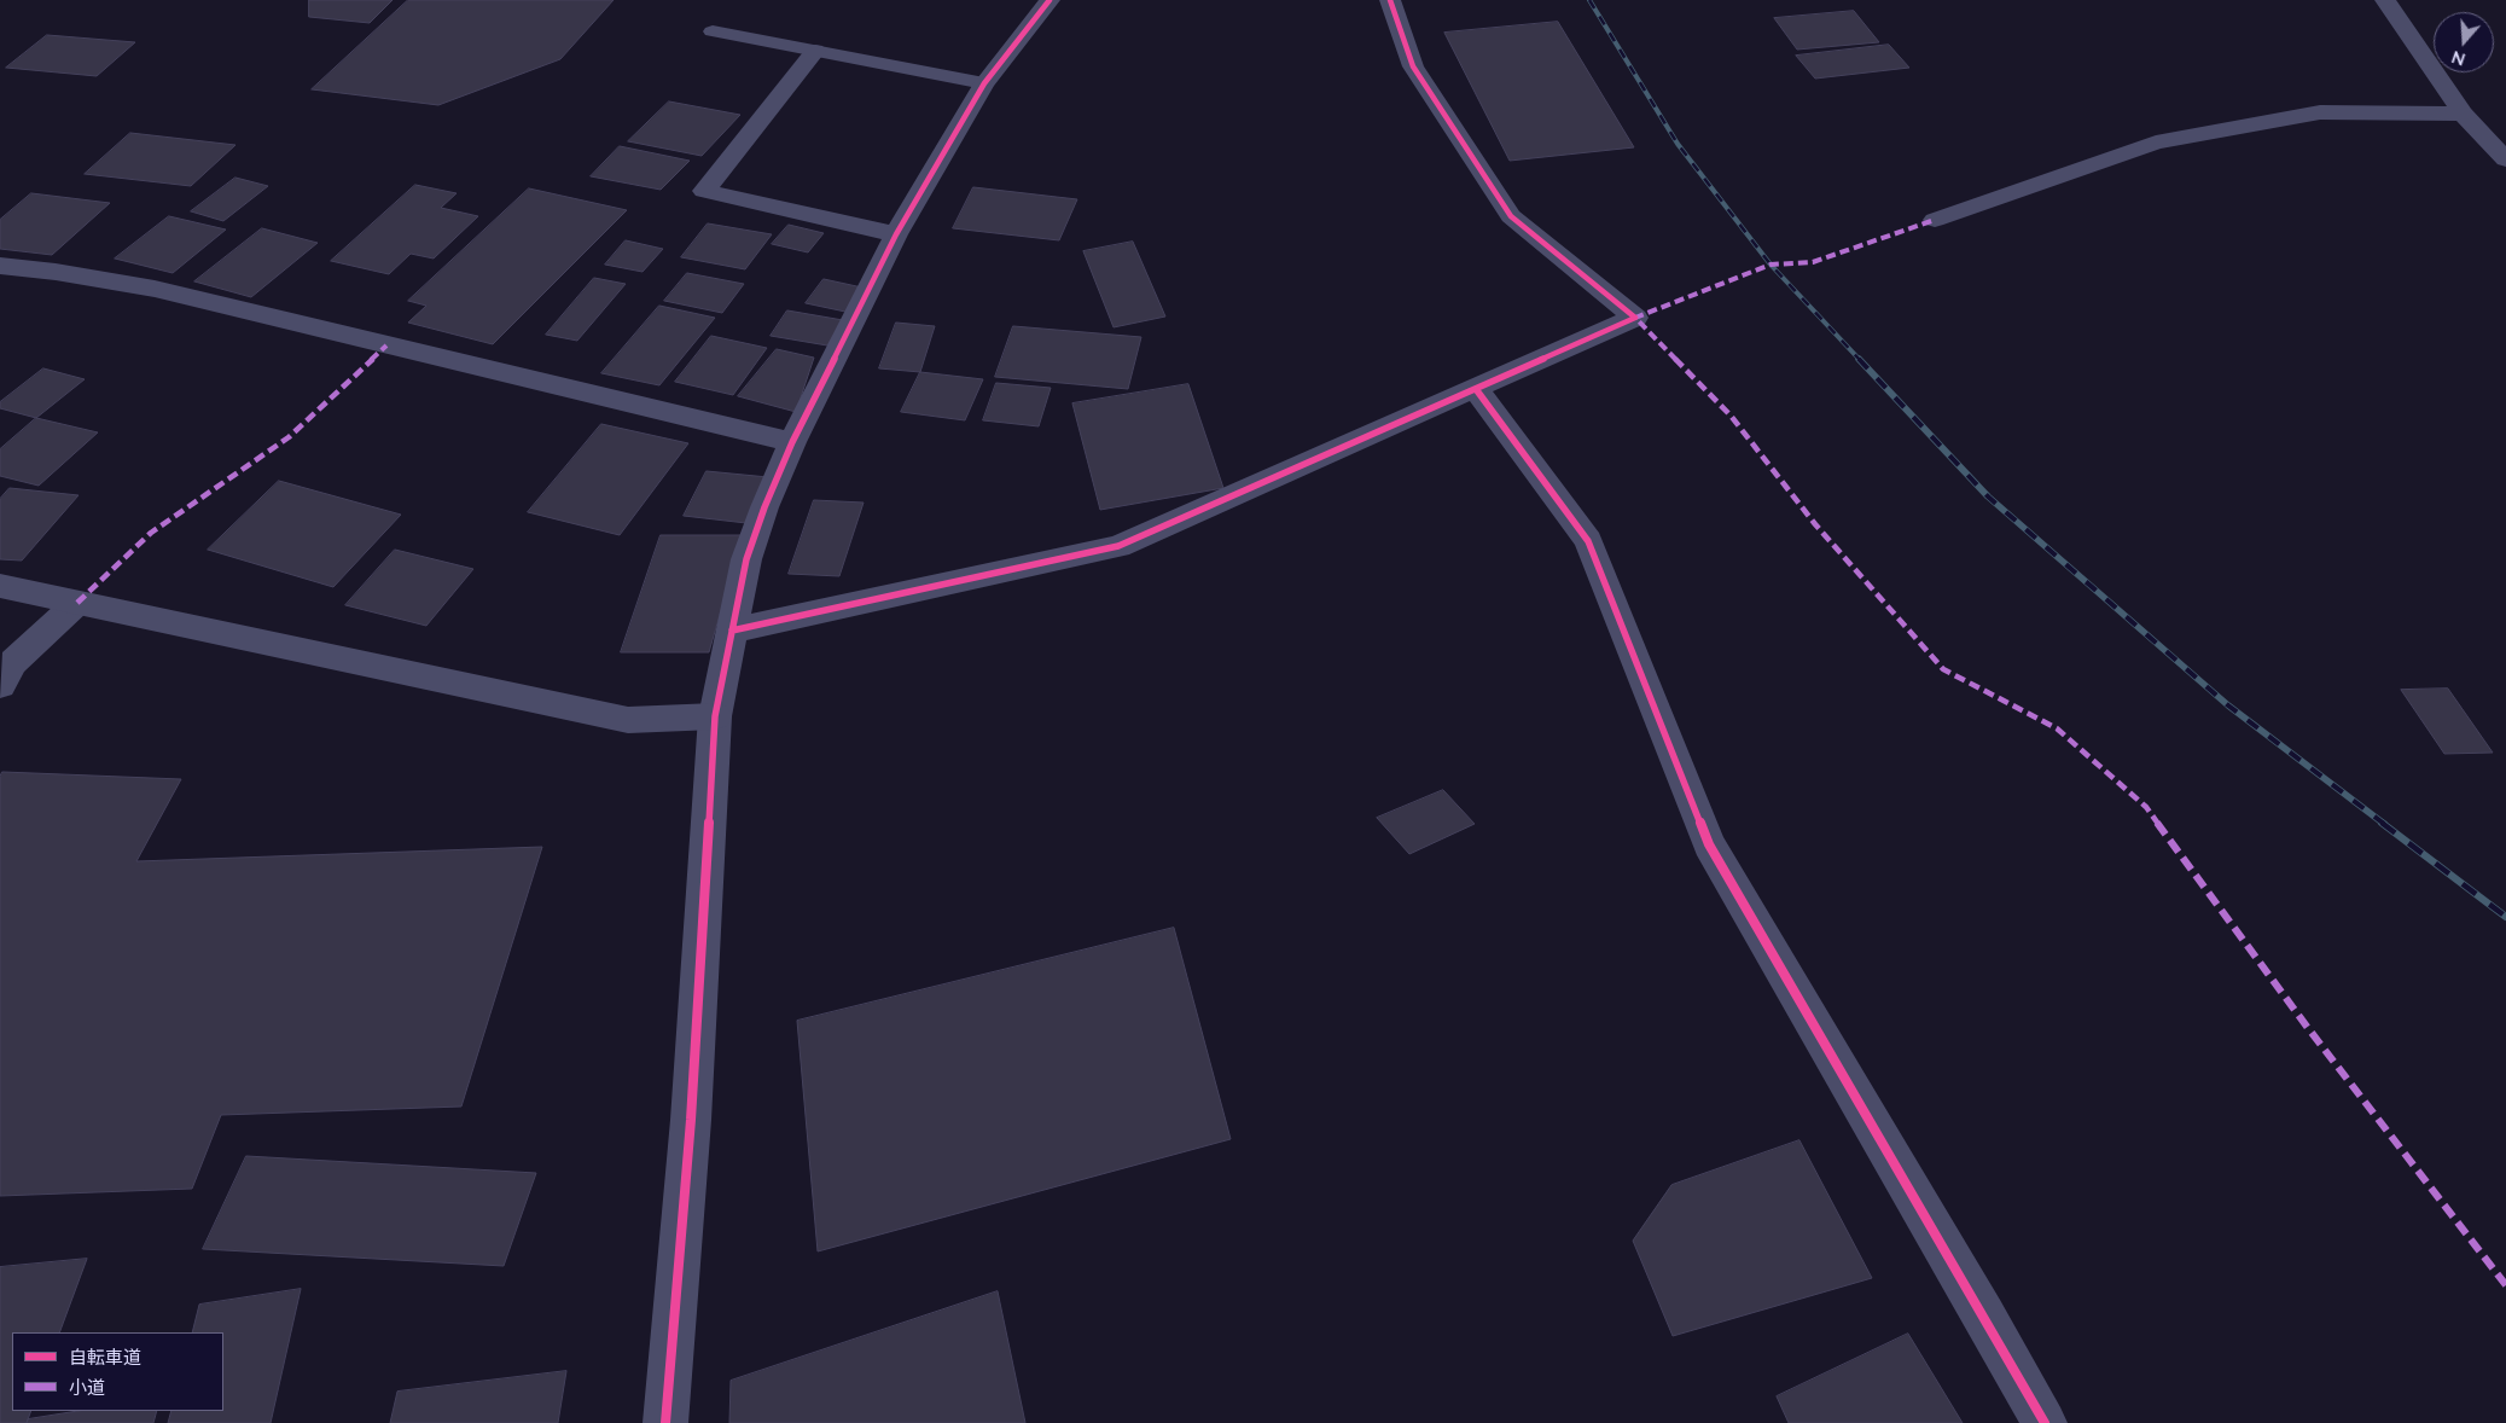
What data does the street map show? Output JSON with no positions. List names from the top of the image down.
{
  "legend": ["自転車道", "小道"],
  "north": "bottom"
}
